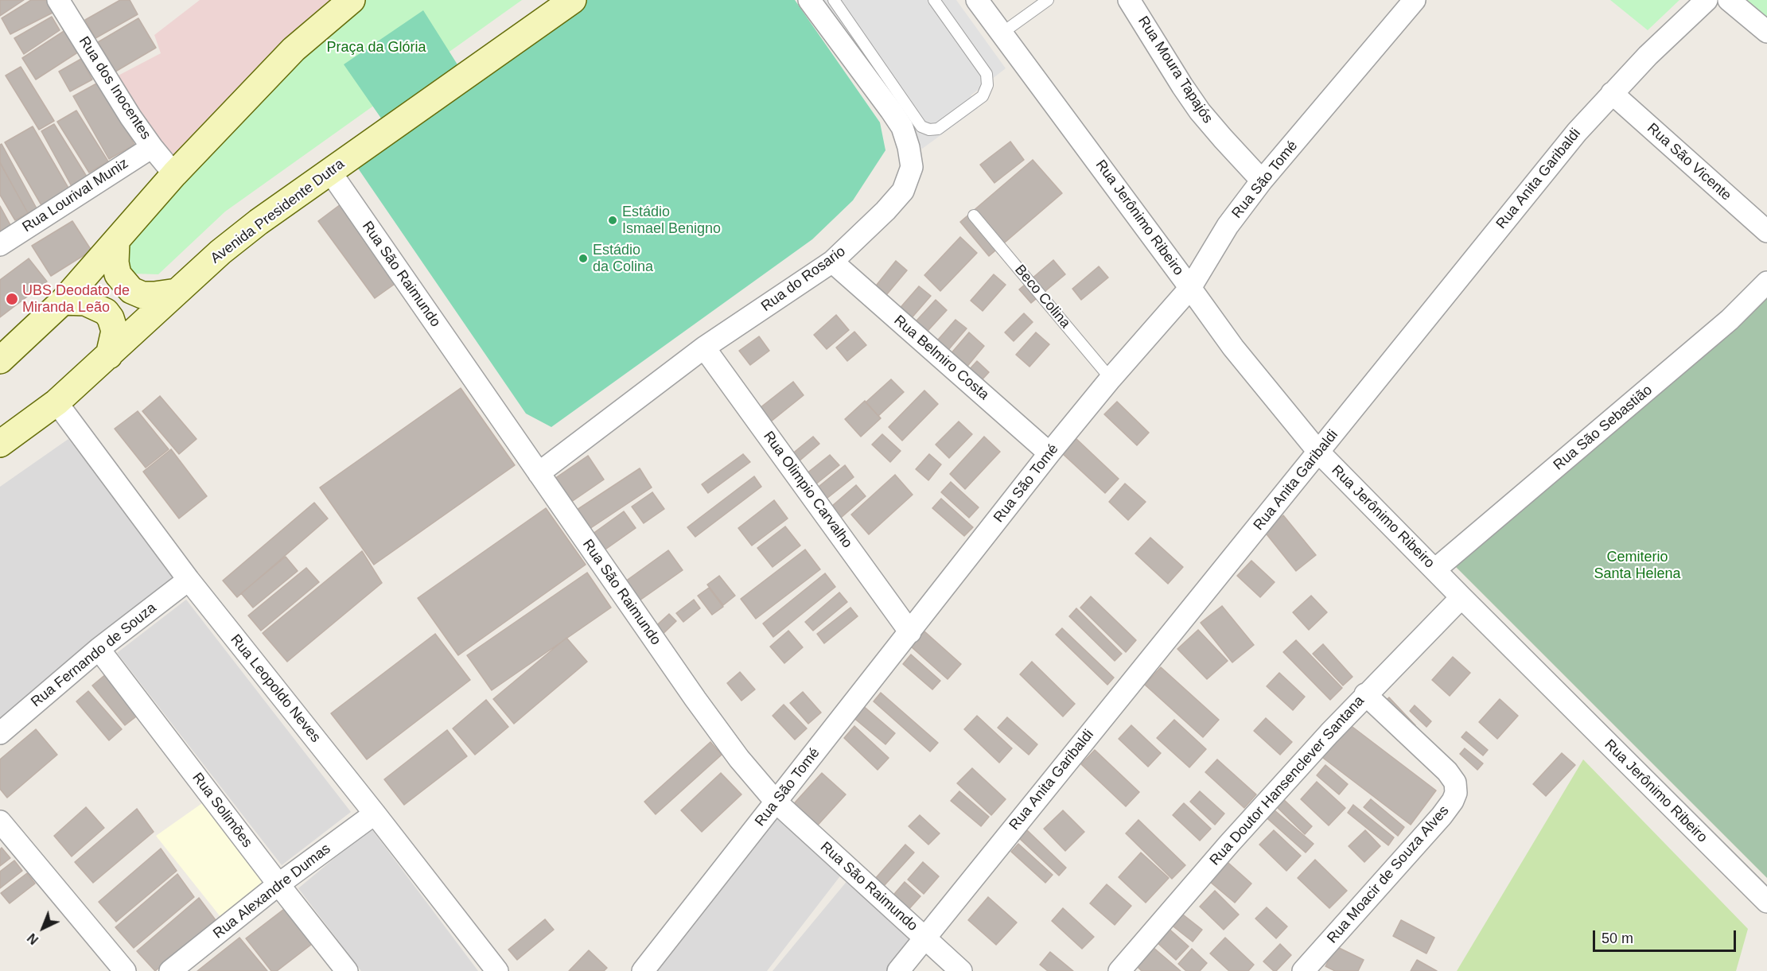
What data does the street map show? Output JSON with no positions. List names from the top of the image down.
{
  "streets": {
    "street": [
      "Rua Moura Tapajós",
      "Rua dos Inocentes",
      "Rua São Vicente",
      "Rua Anita Garibaldi",
      "Rua São Tomé",
      "Rua Lourival Muniz",
      "Avenida Presidente Dutra",
      "Rua Jerônimo Ribeiro",
      "Rua São Raimundo",
      "Rua do Rosario",
      "Rua Belmiro Costa",
      "Rua São Sebastião",
      "Rua Olimpio Carvalho",
      "Rua Fernando de Souza",
      "Rua Leopoldo Neves",
      "Rua Doutor Hansenclever Santana",
      "Rua Solimões",
      "Rua Moacir de Souza Alves",
      "Rua Alexandre Dumas"
    ],
    "lane": ["Beco Colina"]
  },
  "crossings": [
    ["Rua Moura Tapajós", "Rua São Tomé"],
    ["Rua dos Inocentes", "Rua Lourival Muniz"],
    ["Rua São Vicente", "Rua Anita Garibaldi"],
    ["Rua Anita Garibaldi", "Rua Jerônimo Ribeiro"],
    ["Rua Anita Garibaldi", "Rua São Raimundo"],
    ["Rua São Tomé", "Rua Jerônimo Ribeiro"],
    ["Rua São Tomé", "Rua São Raimundo"],
    ["Rua São Tomé", "Beco Colina"],
    ["Rua São Tomé", "Rua Belmiro Costa"],
    ["Rua São Tomé", "Rua Olimpio Carvalho"],
    ["Avenida Presidente Dutra", "Rua São Raimundo"],
    ["Avenida Presidente Dutra", "Rua Leopoldo Neves"],
    ["Rua Jerônimo Ribeiro", "Rua São Sebastião"],
    ["Rua Jerônimo Ribeiro", "Rua Doutor Hansenclever Santana"],
    ["Rua São Raimundo", "Rua do Rosario"],
    ["Rua do Rosario", "Rua Belmiro Costa"],
    ["Rua do Rosario", "Rua Olimpio Carvalho"],
    ["Rua Fernando de Souza", "Rua Leopoldo Neves"],
    ["Rua Fernando de Souza", "Rua Solimões"],
    ["Rua Leopoldo Neves", "Rua Alexandre Dumas"],
    ["Rua Doutor Hansenclever Santana", "Rua Moacir de Souza Alves"],
    ["Rua Solimões", "Rua Alexandre Dumas"]
  ],
  "parks": ["Praça da Glória", "Cemiterio Santa Helena"],
  "places": ["Estádio Ismael Benigno", "Estádio da Colina", "UBS Deodato de Miranda Leão"],
  "scale_bar": "50 m",
  "north": "bottom left"
}
